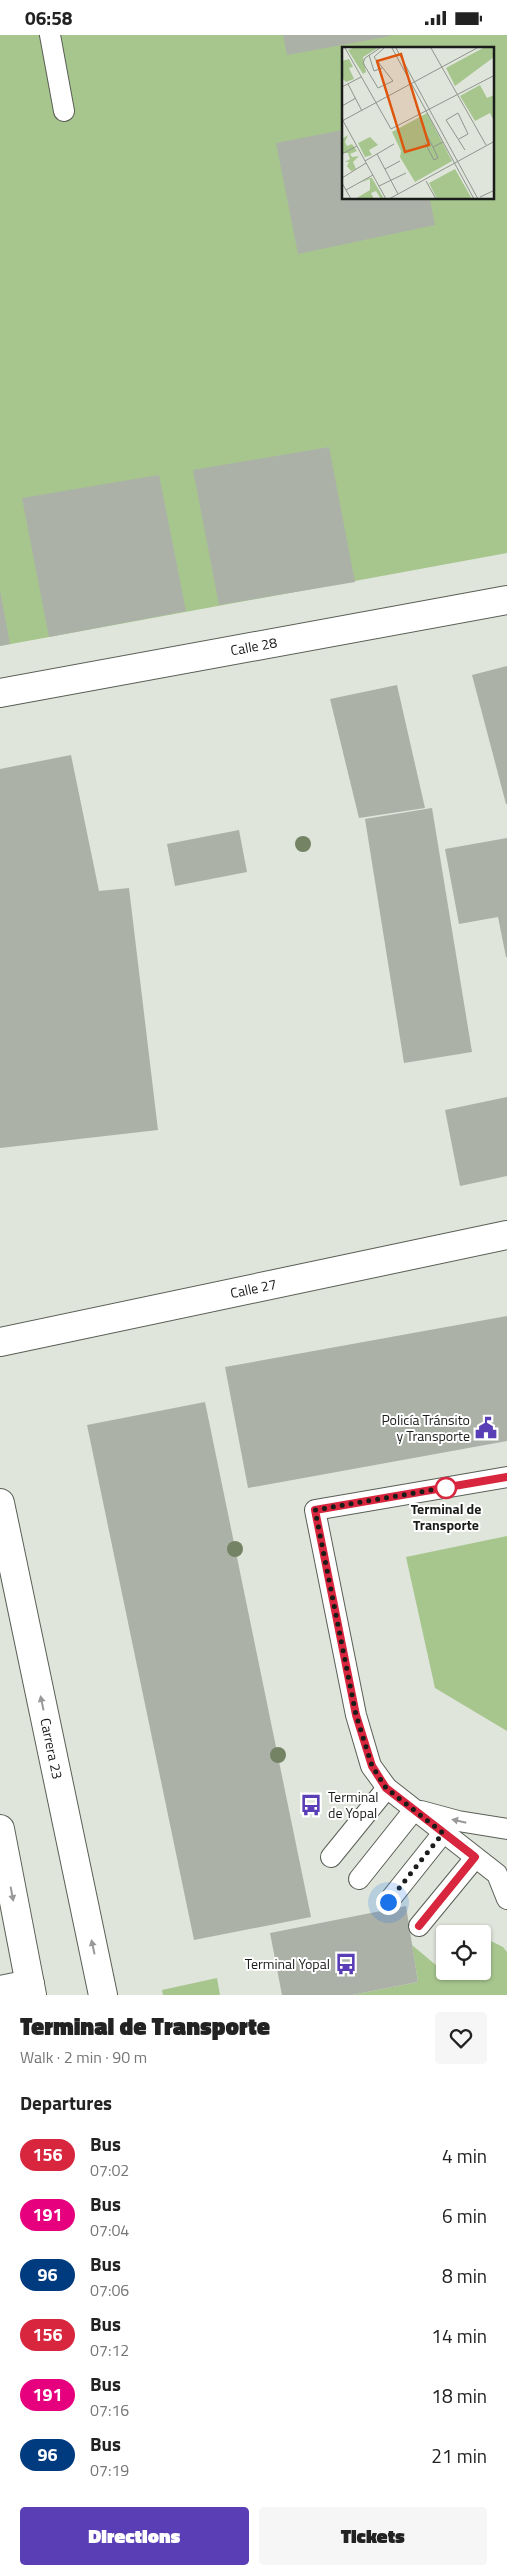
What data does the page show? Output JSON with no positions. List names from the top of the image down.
{
  "streets": {
    "street": ["Calle 28", "Calle 27", "Carrera 23"]
  },
  "places": {
    "public building": ["Policía Tránsito y Transporte"],
    "other": ["Terminal de Transporte"],
    "bus stop": ["Terminal de Yopal", "Terminal Yopal"]
  },
  "lines": ["bus line 156"],
  "page": {
    "status": "06:58",
    "heading": [
      ["Terminal de Transporte", "Walk · 2 min · 90 m"],
      "Departures"
    ],
    "list": [
      {
        "mark": "156",
        "name": "Bus",
        "note": "07:02",
        "value": "4 min"
      },
      {
        "mark": "191",
        "name": "Bus",
        "note": "07:04",
        "value": "6 min"
      },
      {
        "mark": "96",
        "name": "Bus",
        "note": "07:06",
        "value": "8 min"
      },
      {
        "mark": "156",
        "name": "Bus",
        "note": "07:12",
        "value": "14 min"
      },
      {
        "mark": "191",
        "name": "Bus",
        "note": "07:16",
        "value": "18 min"
      },
      {
        "mark": "96",
        "name": "Bus",
        "note": "07:19",
        "value": "21 min"
      }
    ],
    "buttons": ["Directions", "Tickets"]
  }
}
